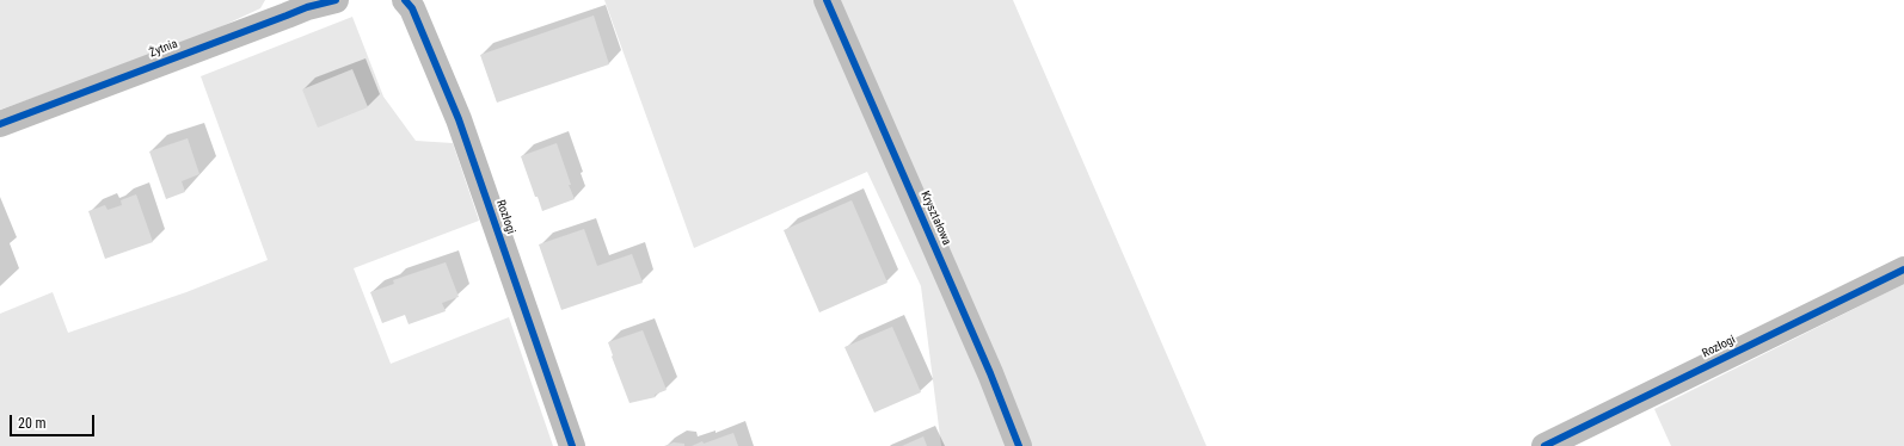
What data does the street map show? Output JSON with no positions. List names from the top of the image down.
{
  "streets": {
    "street": ["Żytnia", "Rozłogi", "Kryształowa"]
  },
  "scale_bar": "20 m"
}
